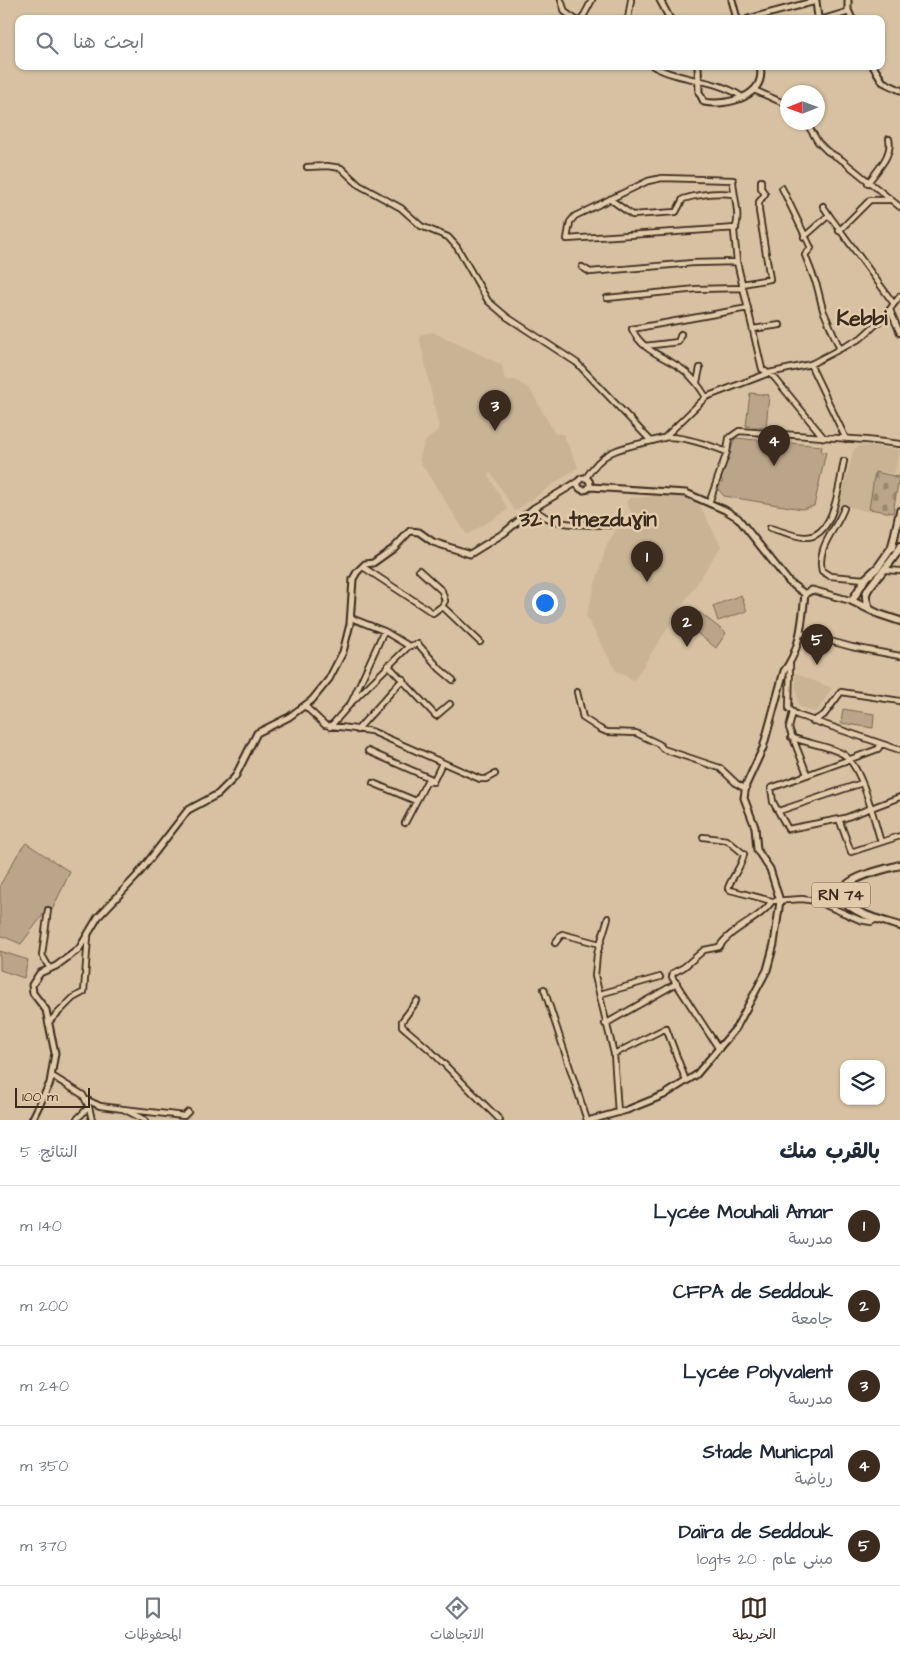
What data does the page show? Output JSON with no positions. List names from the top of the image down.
{
  "streets": {
    "main road": ["RN 74"]
  },
  "districts": ["Kebbi", "32 n tnezduɣin"],
  "scale_bar": "100 m",
  "north": "left",
  "page": {
    "search": "ابحث هنا",
    "pins": [
      "3",
      "4",
      "1",
      "2",
      "5"
    ],
    "scale": "100 m",
    "heading": ["بالقرب منك", "النتائج: 5"],
    "list": [
      {
        "mark": "1",
        "name": "Lycée Mouhali Amar",
        "note": "مدرسة",
        "value": "140 m"
      },
      {
        "mark": "2",
        "name": "CFPA de Seddouk",
        "note": "جامعة",
        "value": "200 m"
      },
      {
        "mark": "3",
        "name": "Lycée Polyvalent",
        "note": "مدرسة",
        "value": "240 m"
      },
      {
        "mark": "4",
        "name": "Stade Municpal",
        "note": "رياضة",
        "value": "350 m"
      },
      {
        "mark": "5",
        "name": "Daïra de Seddouk",
        "note": "مبنى عام · 20 logts",
        "value": "370 m"
      }
    ],
    "nav": ["الخريطة", "الاتجاهات", "المحفوظات"]
  }
}
